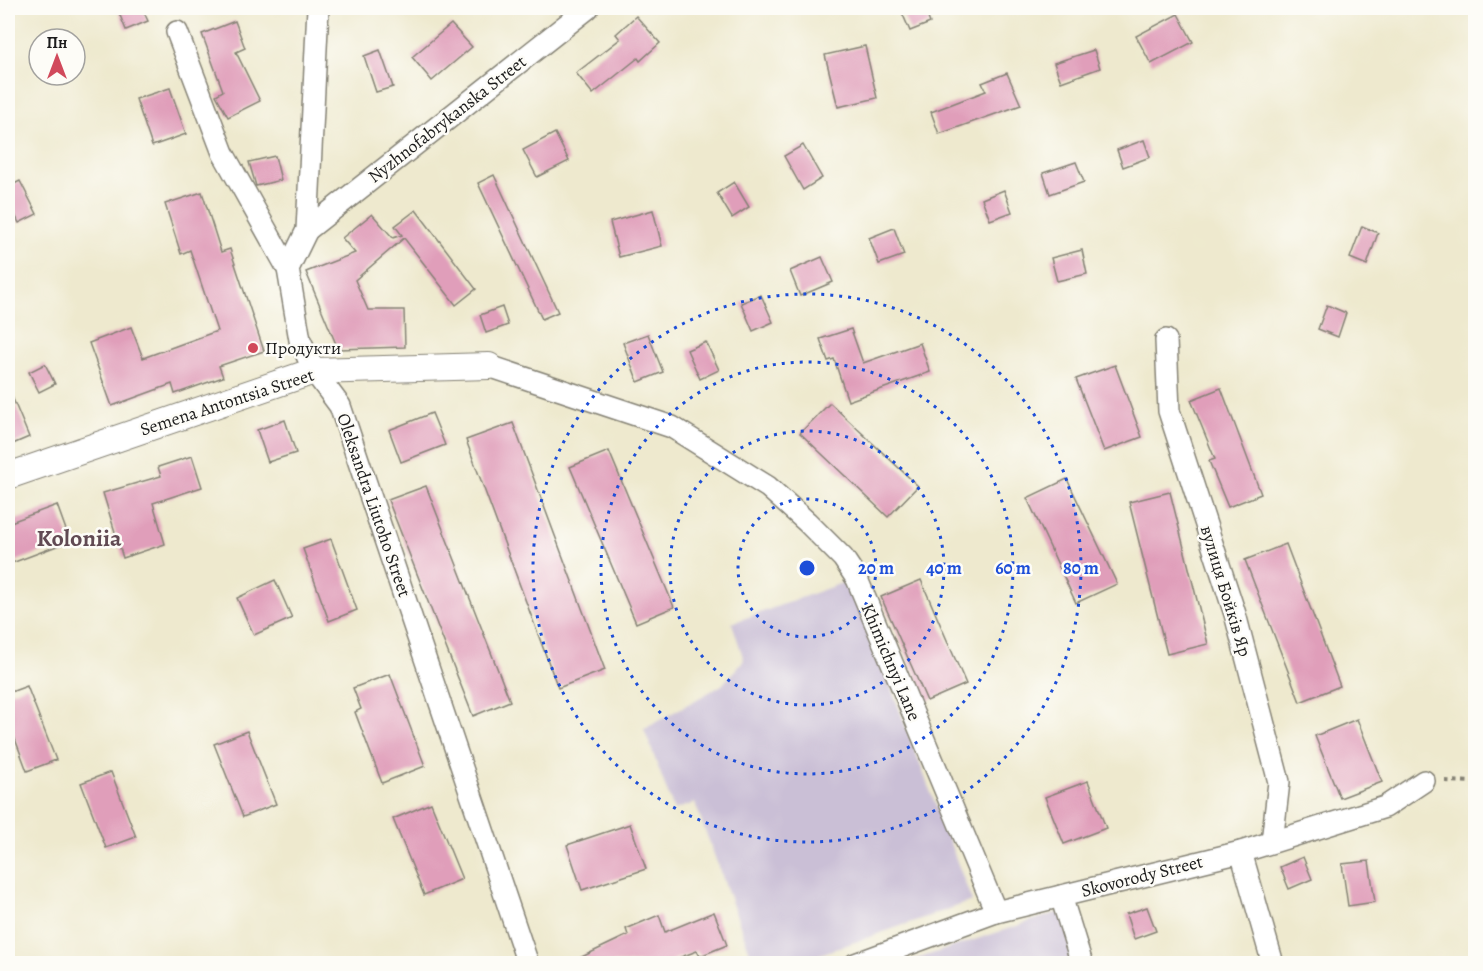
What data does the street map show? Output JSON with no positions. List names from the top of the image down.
{
  "streets": {
    "street": [
      "Nyzhnofabrykanska Street",
      "Semena Antontsia Street",
      "Oleksandra Liutoho Street",
      "вулиця Бойків Яр",
      "Khimichnyi Lane",
      "Skovorody Street"
    ]
  },
  "crossings": [
    ["Semena Antontsia Street", "Oleksandra Liutoho Street"],
    ["Semena Antontsia Street", "Khimichnyi Lane"],
    ["вулиця Бойків Яр", "Skovorody Street"],
    ["Khimichnyi Lane", "Skovorody Street"]
  ],
  "districts": ["Koloniia"],
  "places": ["Продукти"],
  "north": "top",
  "rings": [
    "20 m",
    "40 m",
    "60 m",
    "80 m"
  ]
}
